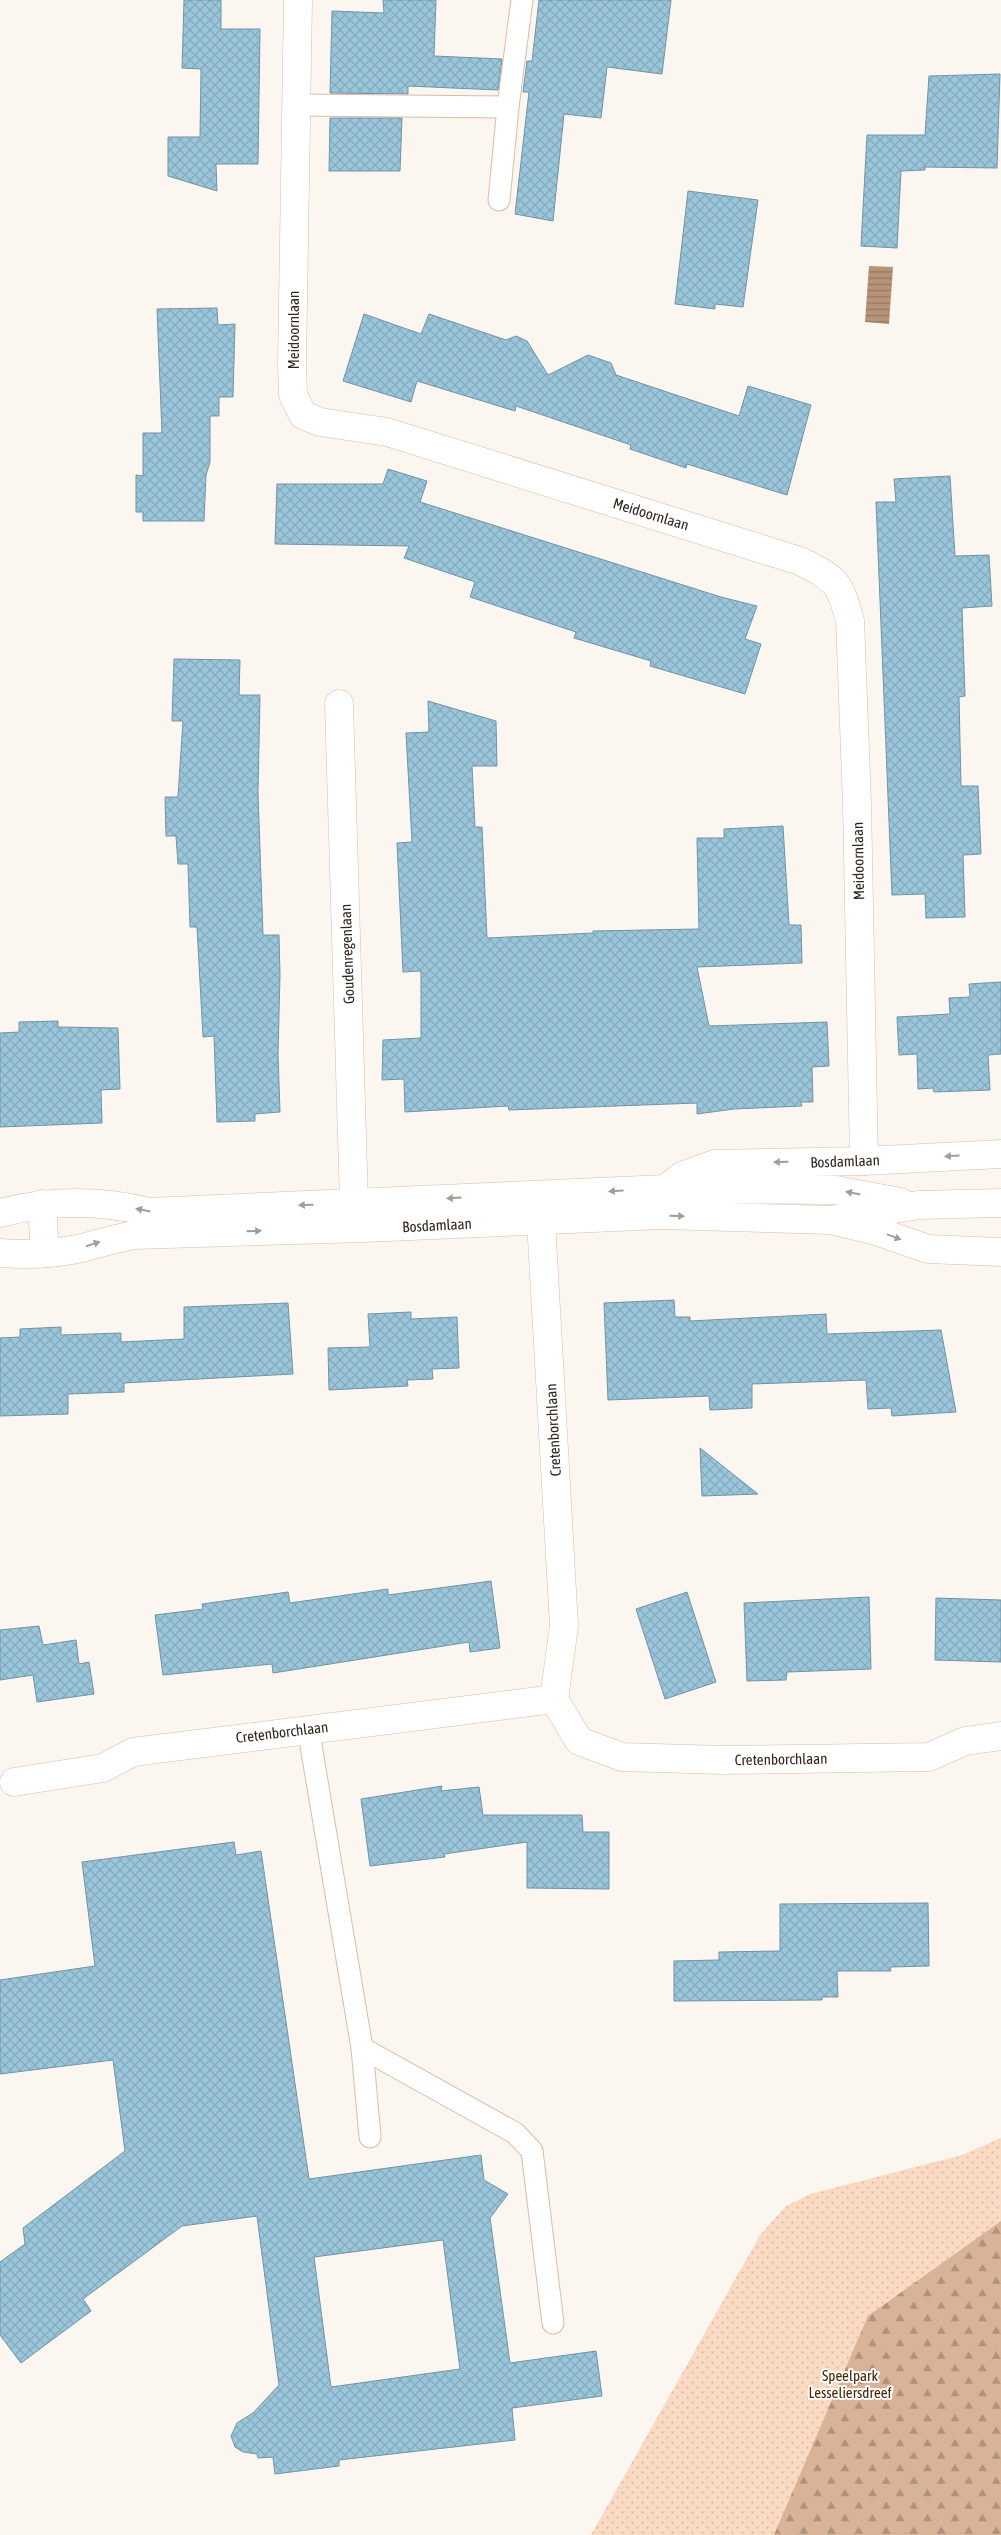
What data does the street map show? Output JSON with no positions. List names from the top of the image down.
{
  "streets": {
    "street": [
      "Meidoornlaan",
      "Goudenregenlaan",
      "Bosdamlaan",
      "Cretenborchlaan"
    ]
  },
  "crossings": [
    ["Meidoornlaan", "Bosdamlaan"],
    ["Goudenregenlaan", "Bosdamlaan"],
    ["Bosdamlaan", "Cretenborchlaan"]
  ],
  "parks": ["Speelpark Lesseliersdreef"]
}
